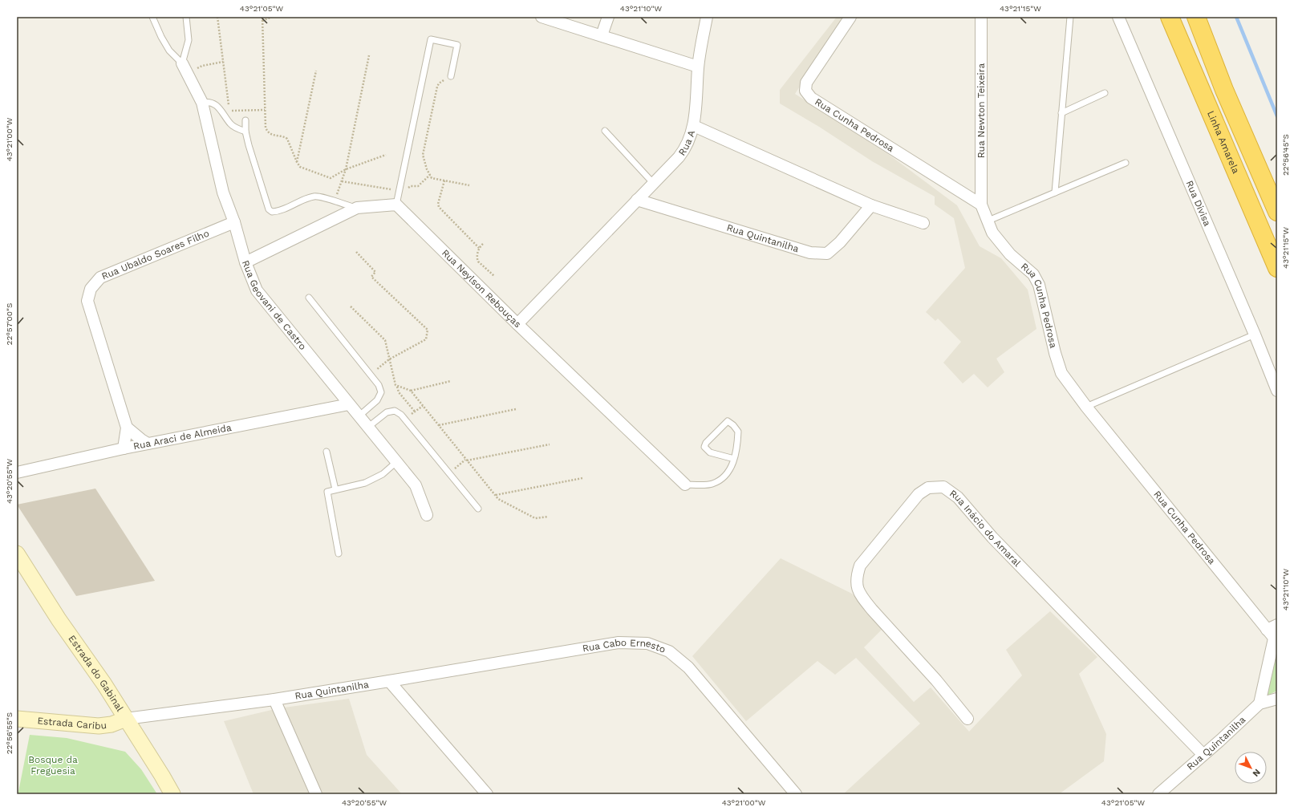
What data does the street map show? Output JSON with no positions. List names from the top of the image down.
{
  "streets": {
    "highway": ["Linha Amarela"],
    "main road": ["Estrada do Gabinal", "Estrada Caribu"],
    "street": [
      "Rua Newton Teixeira",
      "Rua Cunha Pedrosa",
      "Rua A",
      "Rua Divisa",
      "Rua Quintanilha",
      "Rua Ubaldo Soares Filho",
      "Rua Neylson Rebouças",
      "Rua Geovani de Castro",
      "Rua Araci de Almeida",
      "Rua Inácio do Amaral",
      "Rua Cabo Ernesto"
    ]
  },
  "crossings": [
    ["Rua Newton Teixeira", "Rua Cunha Pedrosa"],
    ["Rua A", "Rua Quintanilha"],
    ["Rua A", "Rua Neylson Rebouças"],
    ["Rua Quintanilha", "Rua Inácio do Amaral"],
    ["Rua Quintanilha", "Rua Cabo Ernesto"],
    ["Rua Quintanilha", "Estrada do Gabinal"],
    ["Rua Quintanilha", "Estrada Caribu"],
    ["Rua Ubaldo Soares Filho", "Rua Geovani de Castro"],
    ["Rua Ubaldo Soares Filho", "Rua Araci de Almeida"],
    ["Rua Geovani de Castro", "Rua Araci de Almeida"],
    ["Estrada do Gabinal", "Estrada Caribu"]
  ],
  "parks": ["Bosque da Freguesia"],
  "north": "bottom right",
  "coordinates": [
    "43°21'05\"W",
    "43°21'10\"W",
    "43°21'15\"W",
    "43°21'00\"W",
    "22°56'45\"S",
    "22°57'00\"S",
    "43°20'55\"W",
    "22°56'55\"S"
  ]
}
